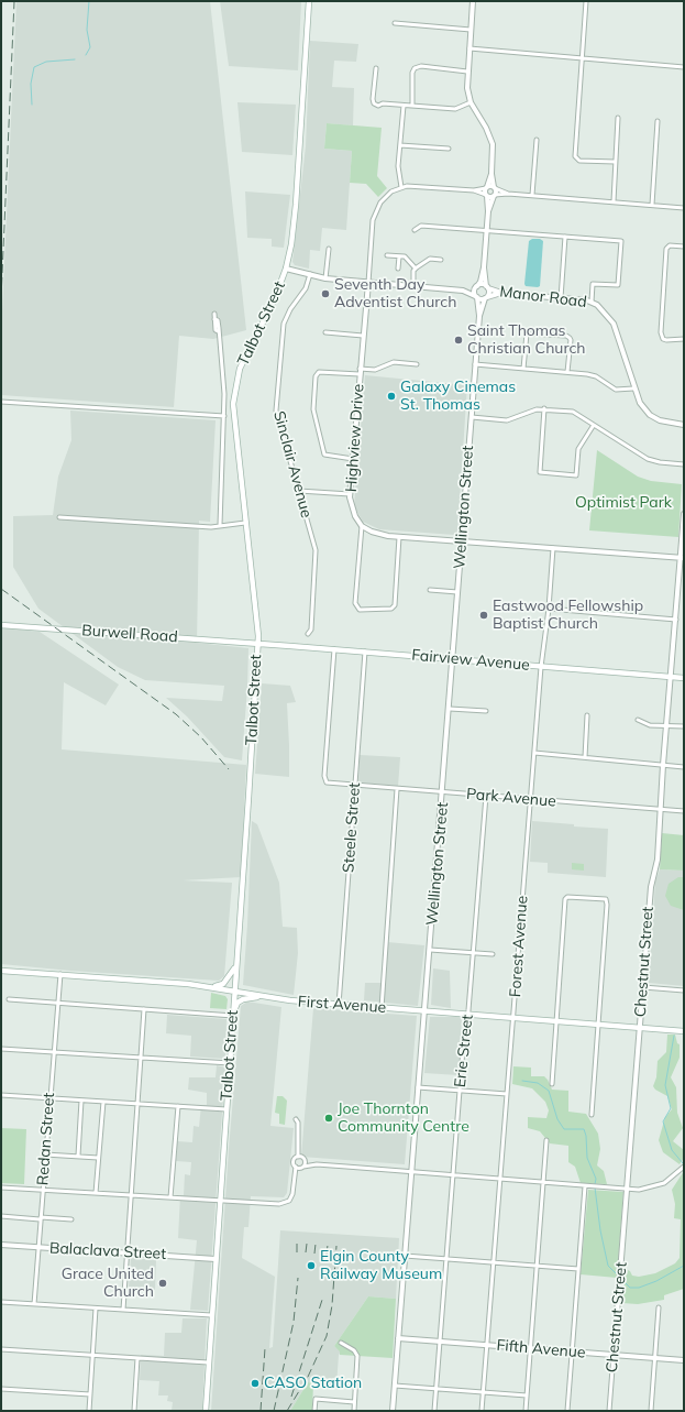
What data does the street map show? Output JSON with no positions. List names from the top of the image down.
{
  "streets": {
    "main road": [
      "Talbot Street",
      "Burwell Road",
      "Fairview Avenue",
      "First Avenue"
    ],
    "street": [
      "Manor Road",
      "Highview Drive",
      "Sinclair Avenue",
      "Wellington Street",
      "Park Avenue",
      "Steele Street",
      "Forest Avenue",
      "Chestnut Street",
      "Erie Street",
      "Redan Street",
      "Balaclava Street",
      "Fifth Avenue"
    ]
  },
  "crossings": [
    ["Manor Road", "Highview Drive"],
    ["Manor Road", "Wellington Street"],
    ["Talbot Street", "Burwell Road"],
    ["Talbot Street", "Fairview Avenue"],
    ["Talbot Street", "First Avenue"],
    ["Talbot Street", "Balaclava Street"],
    ["Highview Drive", "Wellington Street"],
    ["Wellington Street", "Fairview Avenue"],
    ["Wellington Street", "Park Avenue"],
    ["Wellington Street", "First Avenue"],
    ["Wellington Street", "Fifth Avenue"],
    ["Burwell Road", "Fairview Avenue"],
    ["Fairview Avenue", "Park Avenue"],
    ["Fairview Avenue", "Steele Street"],
    ["Fairview Avenue", "Forest Avenue"],
    ["Fairview Avenue", "Chestnut Street"],
    ["Park Avenue", "Steele Street"],
    ["Park Avenue", "Forest Avenue"],
    ["Park Avenue", "Chestnut Street"],
    ["Park Avenue", "Erie Street"],
    ["Steele Street", "First Avenue"],
    ["Forest Avenue", "First Avenue"],
    ["Forest Avenue", "Fifth Avenue"],
    ["Chestnut Street", "First Avenue"],
    ["Chestnut Street", "Fifth Avenue"],
    ["First Avenue", "Erie Street"],
    ["First Avenue", "Redan Street"],
    ["Erie Street", "Fifth Avenue"],
    ["Redan Street", "Balaclava Street"]
  ],
  "parks": ["Optimist Park"],
  "places": [
    "Seventh Day Adventist Church",
    "Saint Thomas Christian Church",
    "Galaxy Cinemas St. Thomas",
    "Eastwood Fellowship Baptist Church",
    "Joe Thornton Community Centre",
    "Elgin County Railway Museum",
    "Grace United Church",
    "CASO Station"
  ]
}
